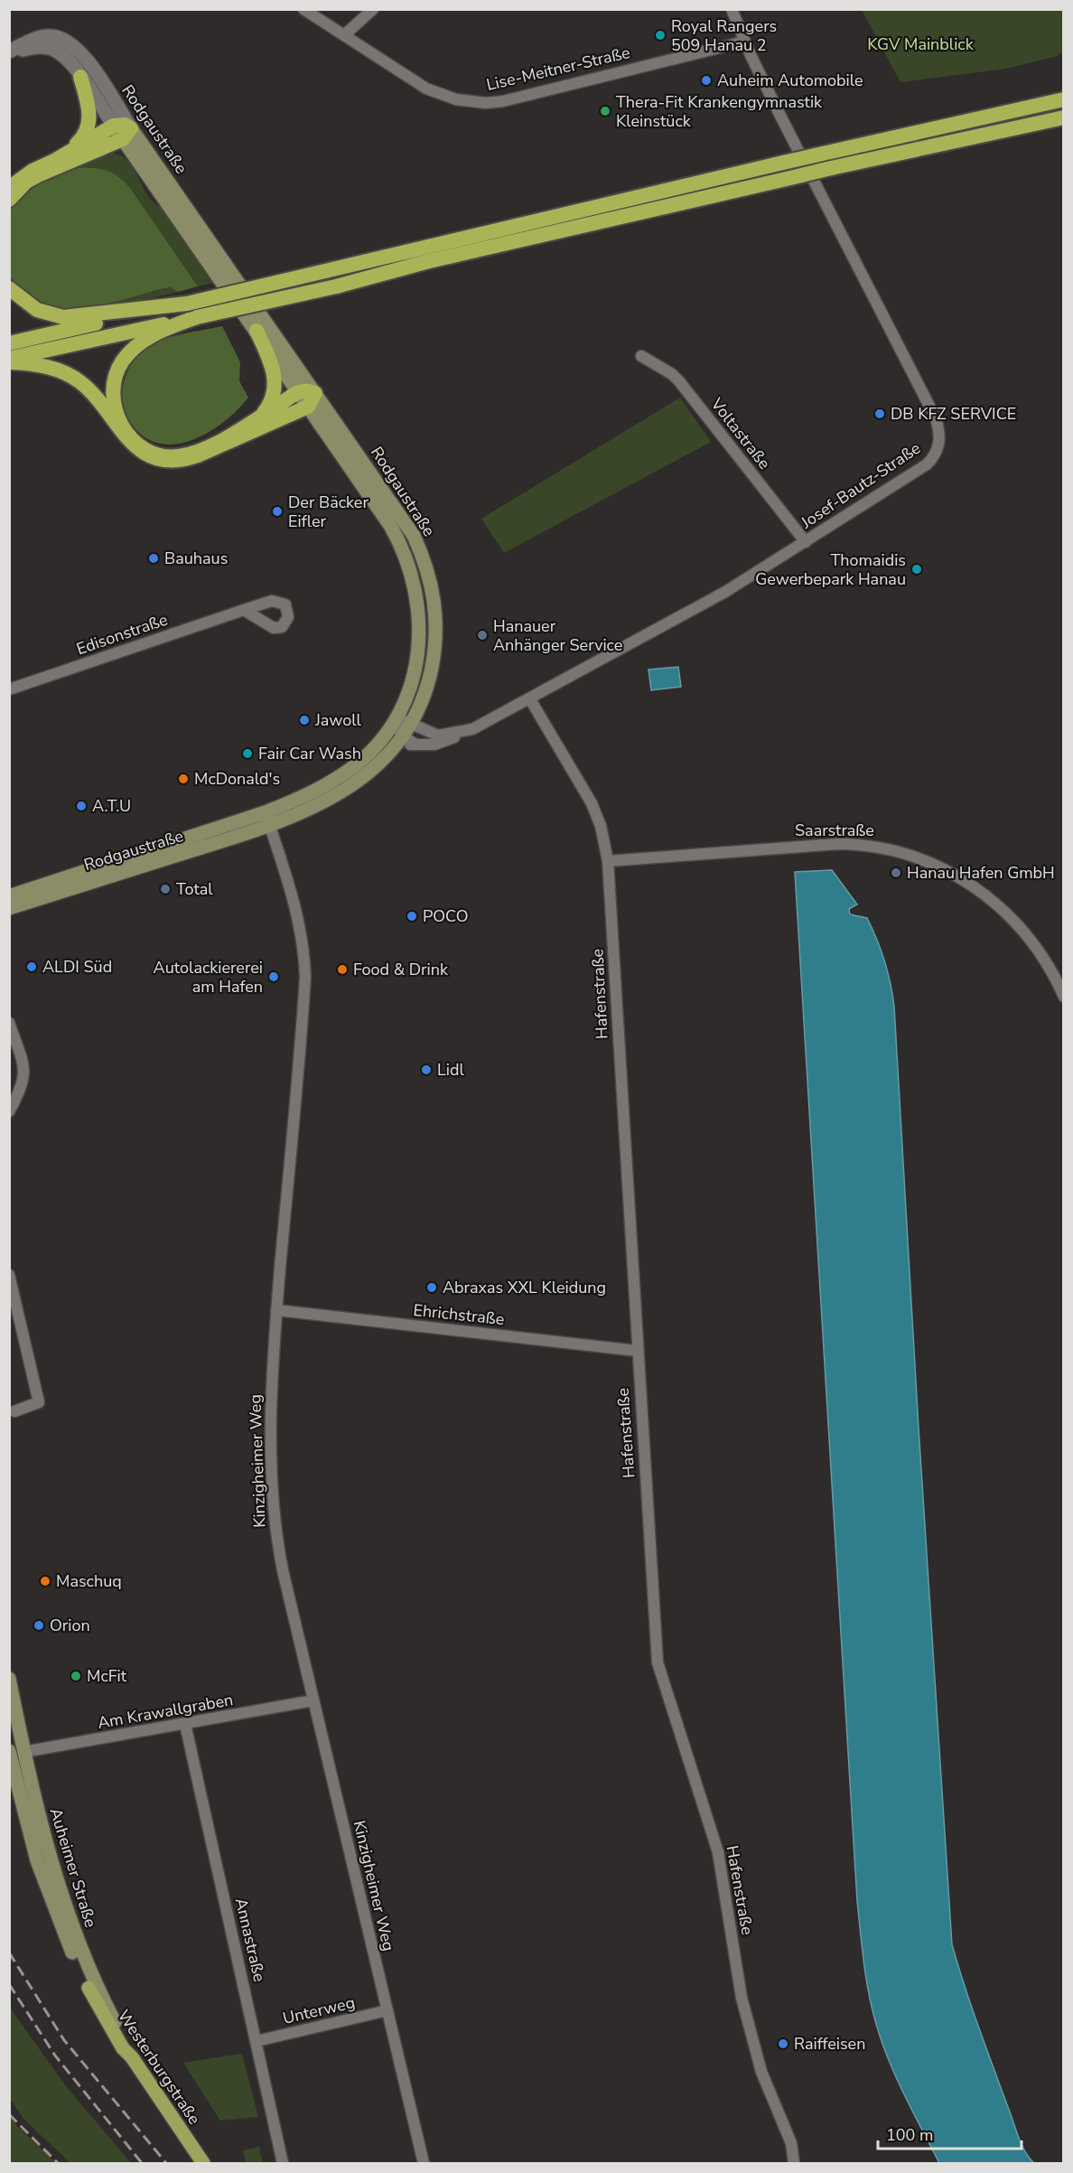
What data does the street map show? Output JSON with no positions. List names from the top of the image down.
{
  "streets": {
    "main road": ["Rodgaustraße", "Auheimer Straße", "Westerburgstraße"],
    "street": [
      "Lise-Meitner-Straße",
      "Voltastraße",
      "Josef-Bautz-Straße",
      "Edisonstraße",
      "Saarstraße",
      "Hafenstraße",
      "Ehrichstraße",
      "Kinzigheimer Weg",
      "Am Krawallgraben",
      "Annastraße",
      "Unterweg"
    ]
  },
  "crossings": [
    ["Lise-Meitner-Straße", "Josef-Bautz-Straße"],
    ["Rodgaustraße", "Josef-Bautz-Straße"],
    ["Rodgaustraße", "Kinzigheimer Weg"],
    ["Voltastraße", "Josef-Bautz-Straße"],
    ["Josef-Bautz-Straße", "Hafenstraße"],
    ["Saarstraße", "Hafenstraße"],
    ["Hafenstraße", "Ehrichstraße"],
    ["Ehrichstraße", "Kinzigheimer Weg"],
    ["Kinzigheimer Weg", "Am Krawallgraben"],
    ["Kinzigheimer Weg", "Unterweg"],
    ["Am Krawallgraben", "Auheimer Straße"],
    ["Am Krawallgraben", "Annastraße"],
    ["Auheimer Straße", "Westerburgstraße"],
    ["Annastraße", "Unterweg"]
  ],
  "parks": ["KGV Mainblick"],
  "places": [
    "Royal Rangers 509 Hanau 2",
    "Auheim Automobile",
    "Thera-Fit Krankengymnastik Kleinstück",
    "DB KFZ SERVICE",
    "Der Bäcker Eifler",
    "Bauhaus",
    "Thomaidis Gewerbepark Hanau",
    "Hanauer Anhänger Service",
    "Jawoll",
    "Fair Car Wash",
    "McDonald's",
    "A.T.U",
    "Hanau Hafen GmbH",
    "Total",
    "POCO",
    "ALDI Süd",
    "Food & Drink",
    "Autolackiererei am Hafen",
    "Lidl",
    "Abraxas XXL Kleidung",
    "Maschuq",
    "Orion",
    "McFit",
    "Raiffeisen"
  ],
  "scale_bar": "100 m"
}
